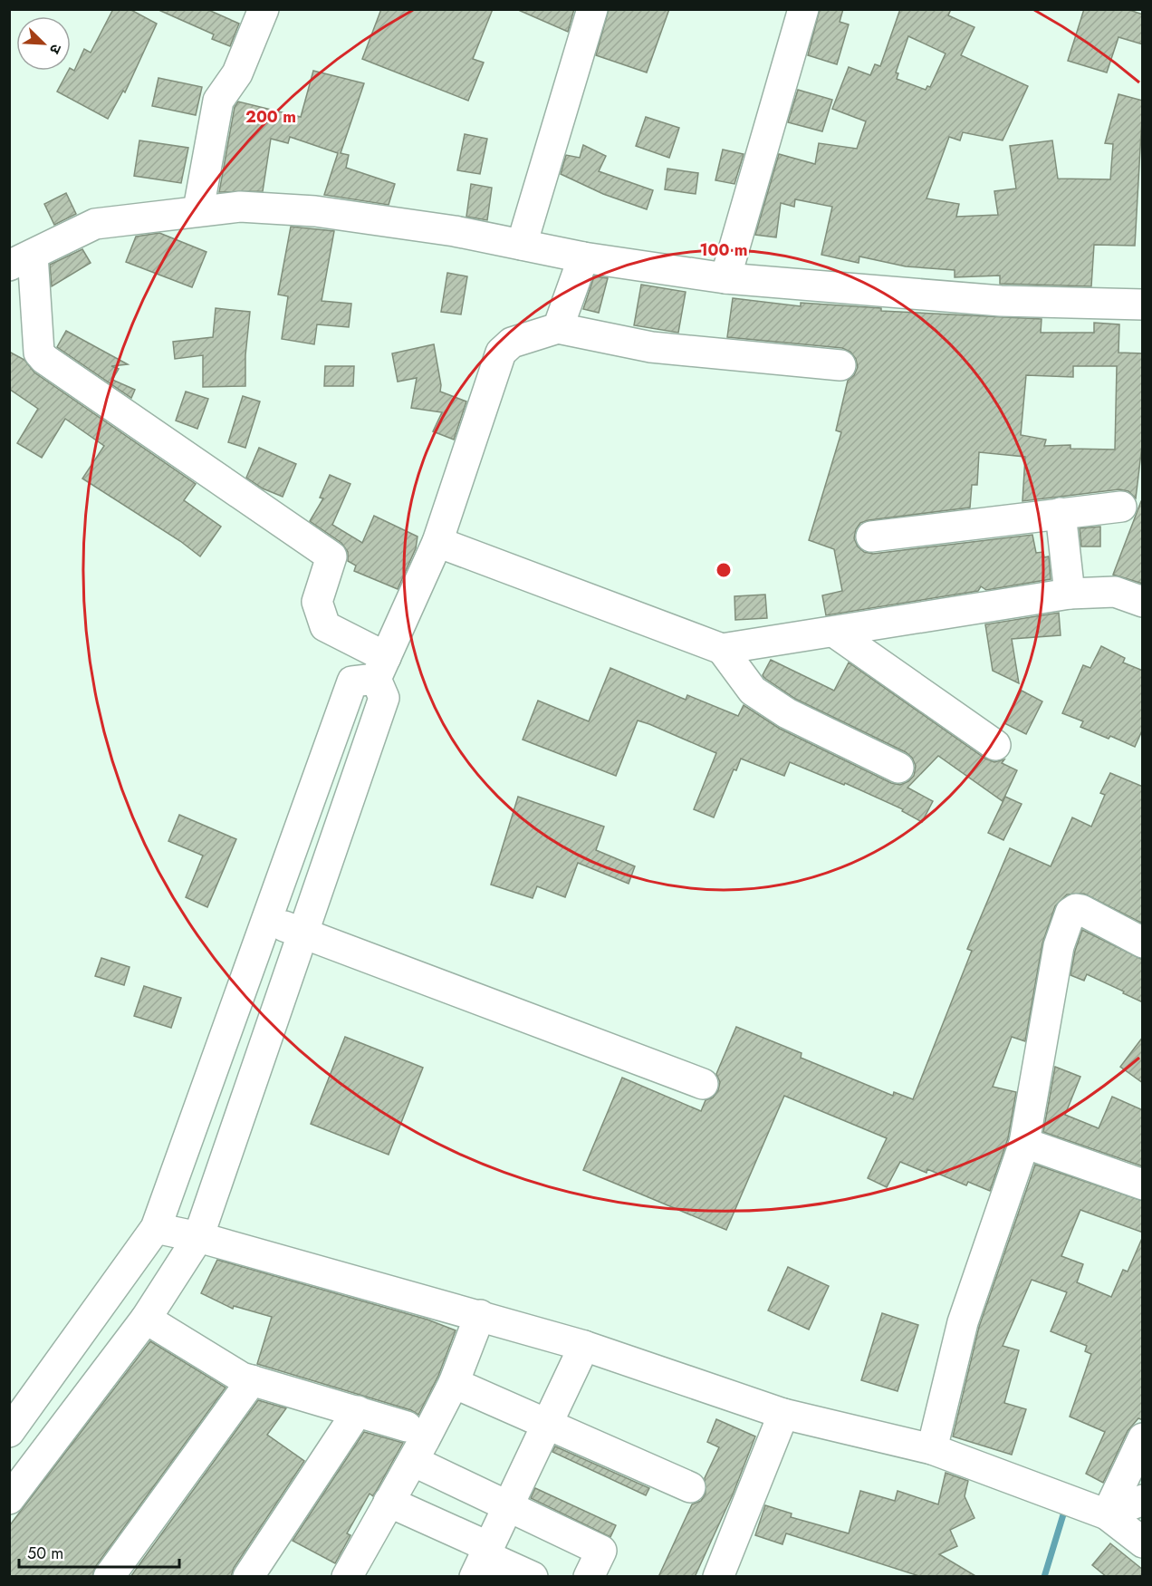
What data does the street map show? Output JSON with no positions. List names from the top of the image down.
{
  "scale_bar": "50 m",
  "north": "bottom right",
  "rings": ["200 m", "100 m"]
}
